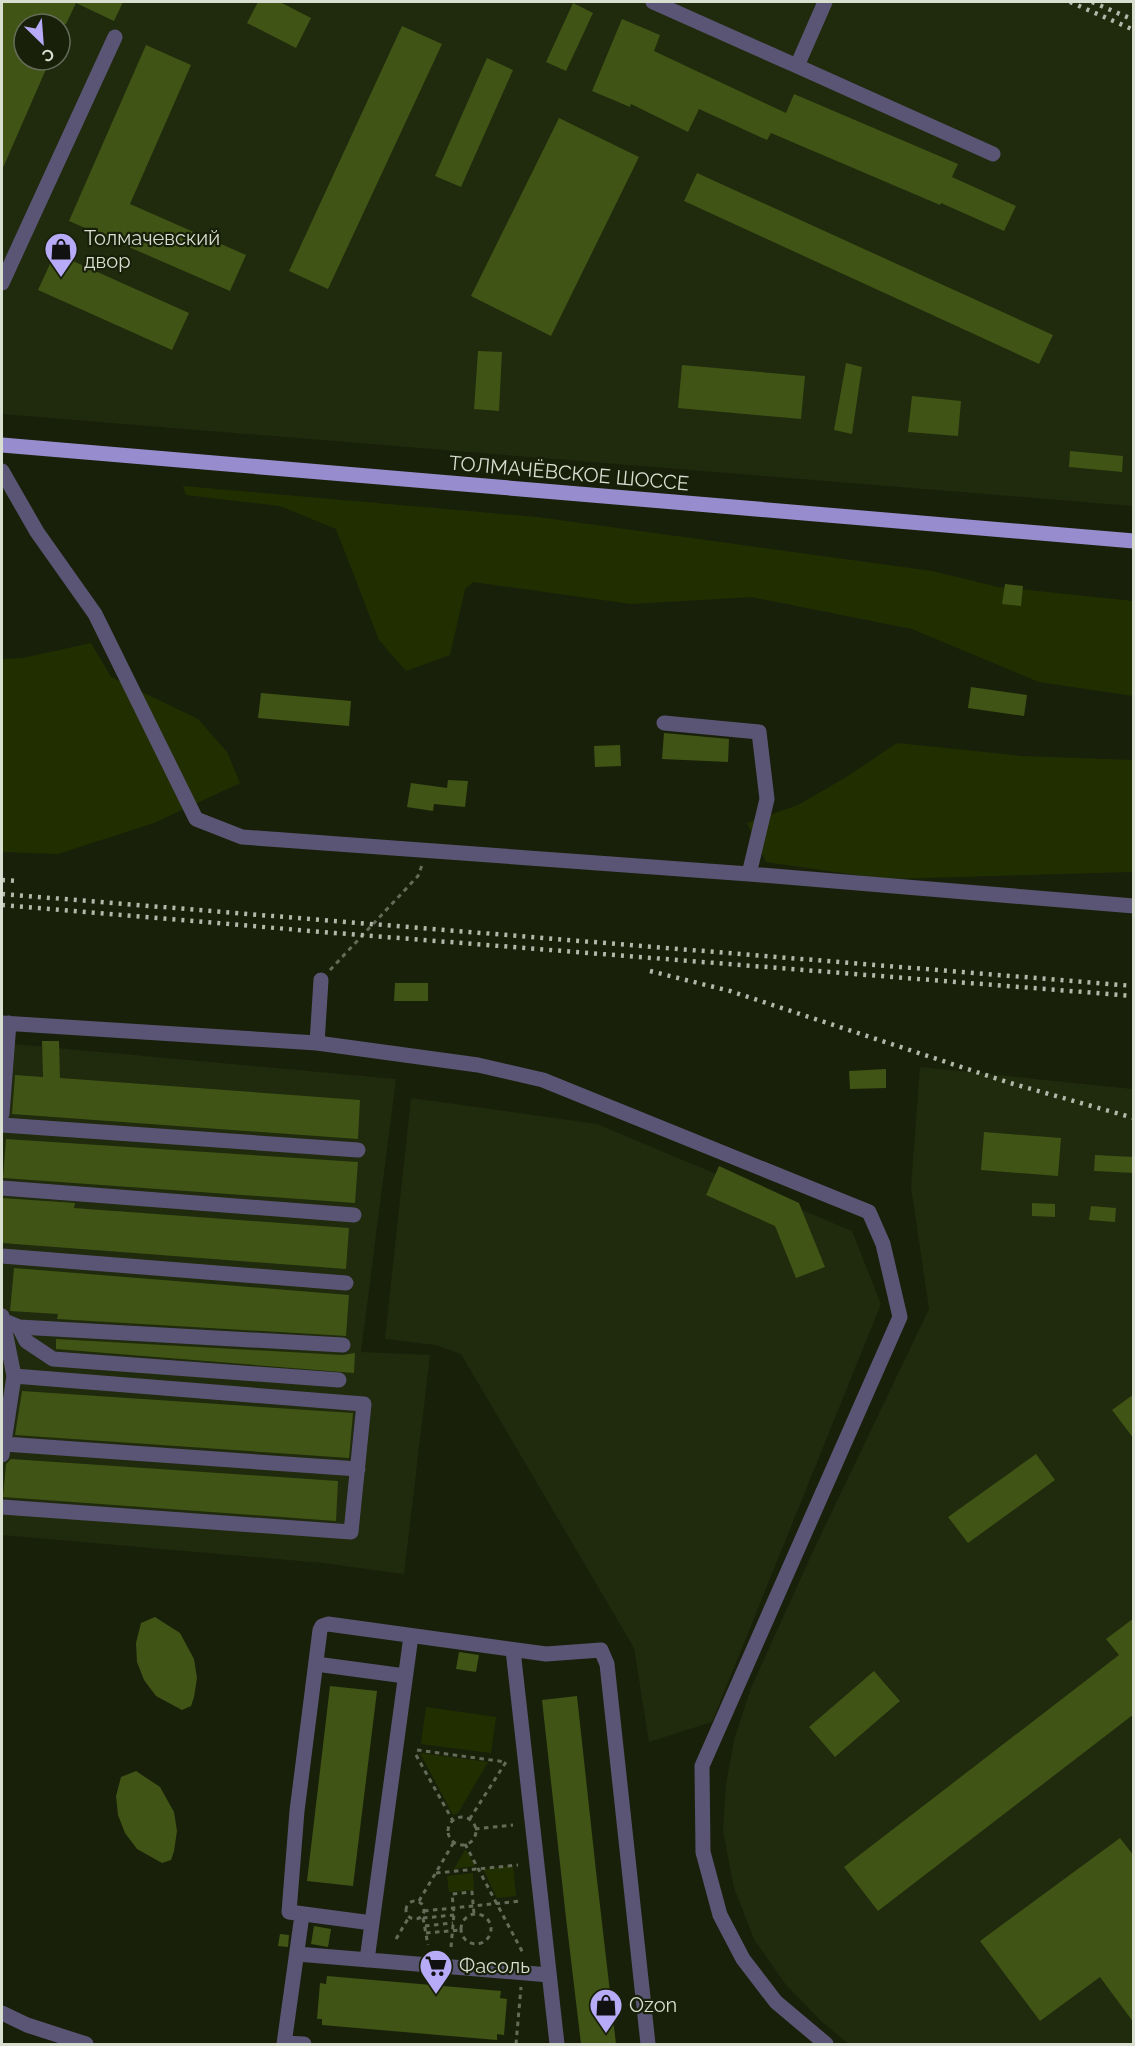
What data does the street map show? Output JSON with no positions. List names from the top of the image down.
{
  "streets": {
    "main road": ["ТОЛМАЧЁВСКОЕ ШОССЕ"]
  },
  "places": {
    "shop": ["Толмачевский двор", "Ozon"],
    "supermarket": ["Фасоль"]
  },
  "north": "bottom right"
}
